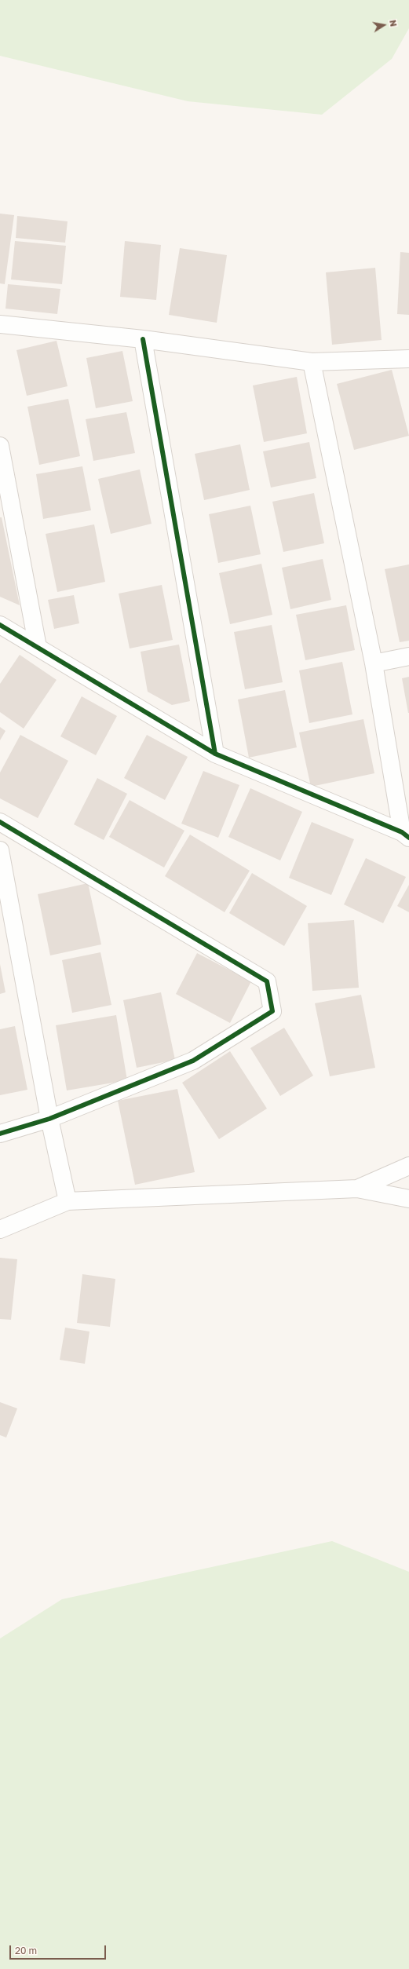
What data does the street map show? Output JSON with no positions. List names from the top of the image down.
{
  "scale_bar": "20 m",
  "north": "right"
}
